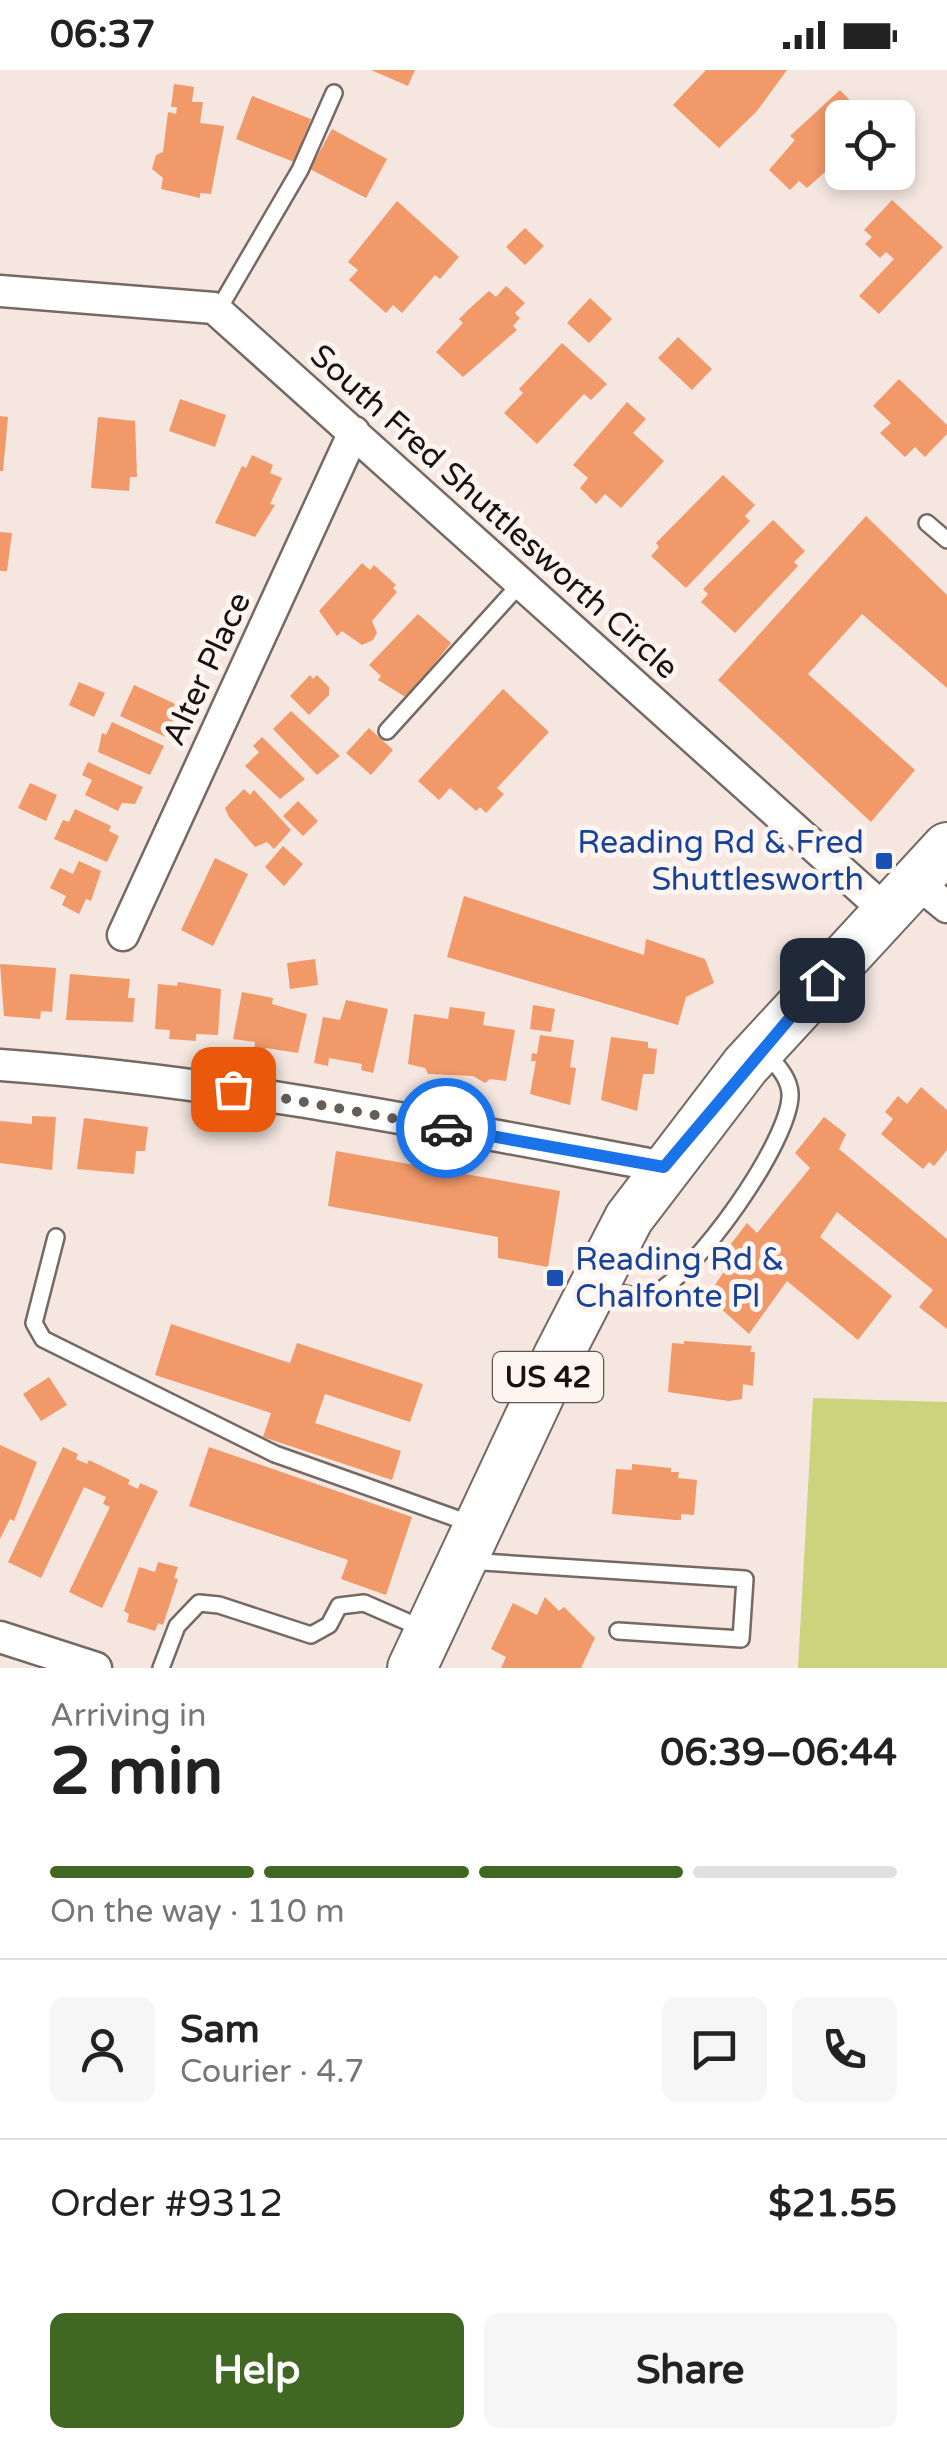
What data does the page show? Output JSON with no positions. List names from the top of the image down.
{
  "streets": {
    "main road": ["US 42"],
    "street": ["South Fred Shuttlesworth Circle", "Alter Place"]
  },
  "crossings": [
    ["South Fred Shuttlesworth Circle", "Alter Place"],
    ["South Fred Shuttlesworth Circle", "US 42"]
  ],
  "places": {
    "transit": ["Reading Rd & Fred Shuttlesworth", "Reading Rd & Chalfonte Pl"]
  },
  "page": {
    "status": "06:37",
    "heading": ["2 min", "Arriving in", "06:39–06:44"],
    "panel": [
      "Sam",
      "Courier · 4.7",
      "Order #9312",
      "$21.55"
    ],
    "bar": "On the way · 110 m",
    "buttons": ["Help", "Share"]
  }
}
